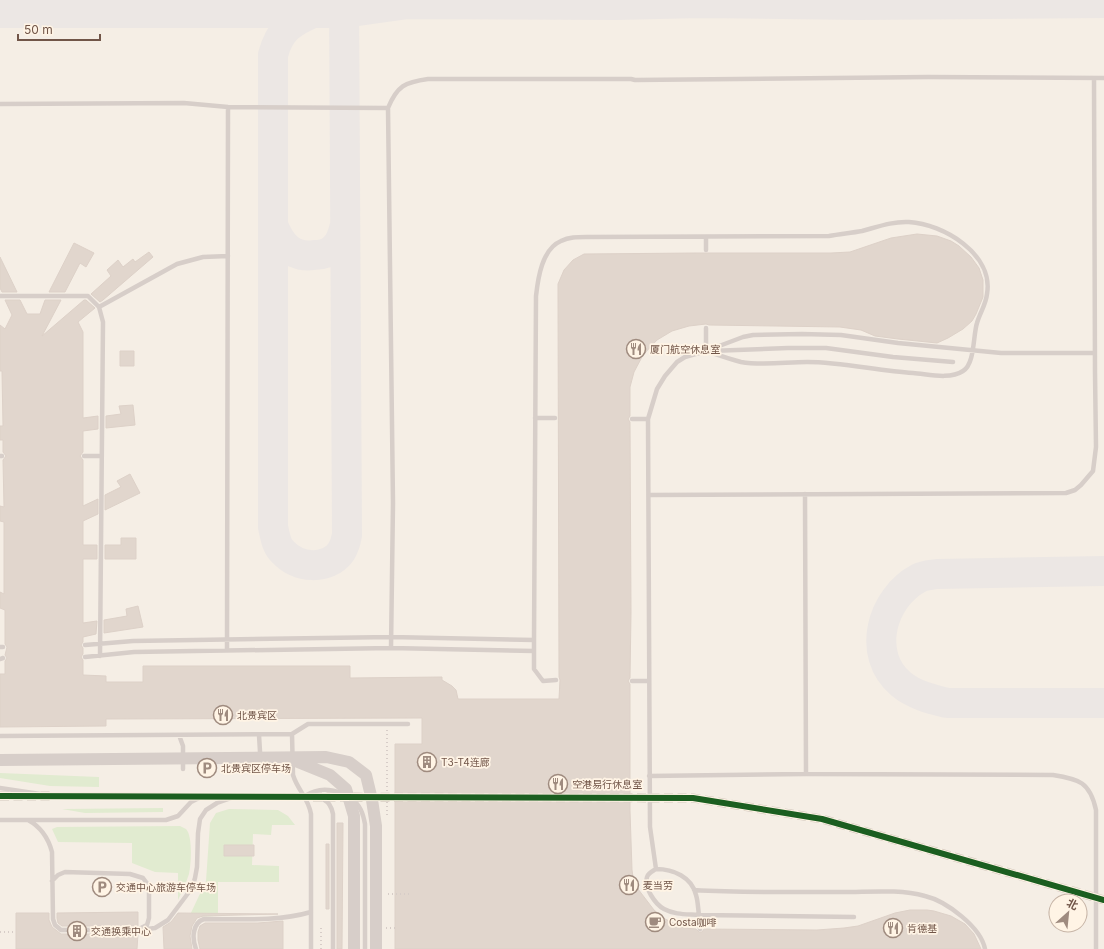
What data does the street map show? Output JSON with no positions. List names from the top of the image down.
{
  "places": {
    "restaurant": [
      "厦门航空休息室",
      "北贵宾区",
      "空港易行休息室",
      "麦当劳",
      "肯德基"
    ],
    "building": ["T3-T4连廊", "交通换乘中心"],
    "parking": ["北贵宾区停车场", "交通中心旅游车停车场"],
    "cafe": ["Costa咖啡"]
  },
  "scale_bar": "50 m",
  "north": "top right"
}
